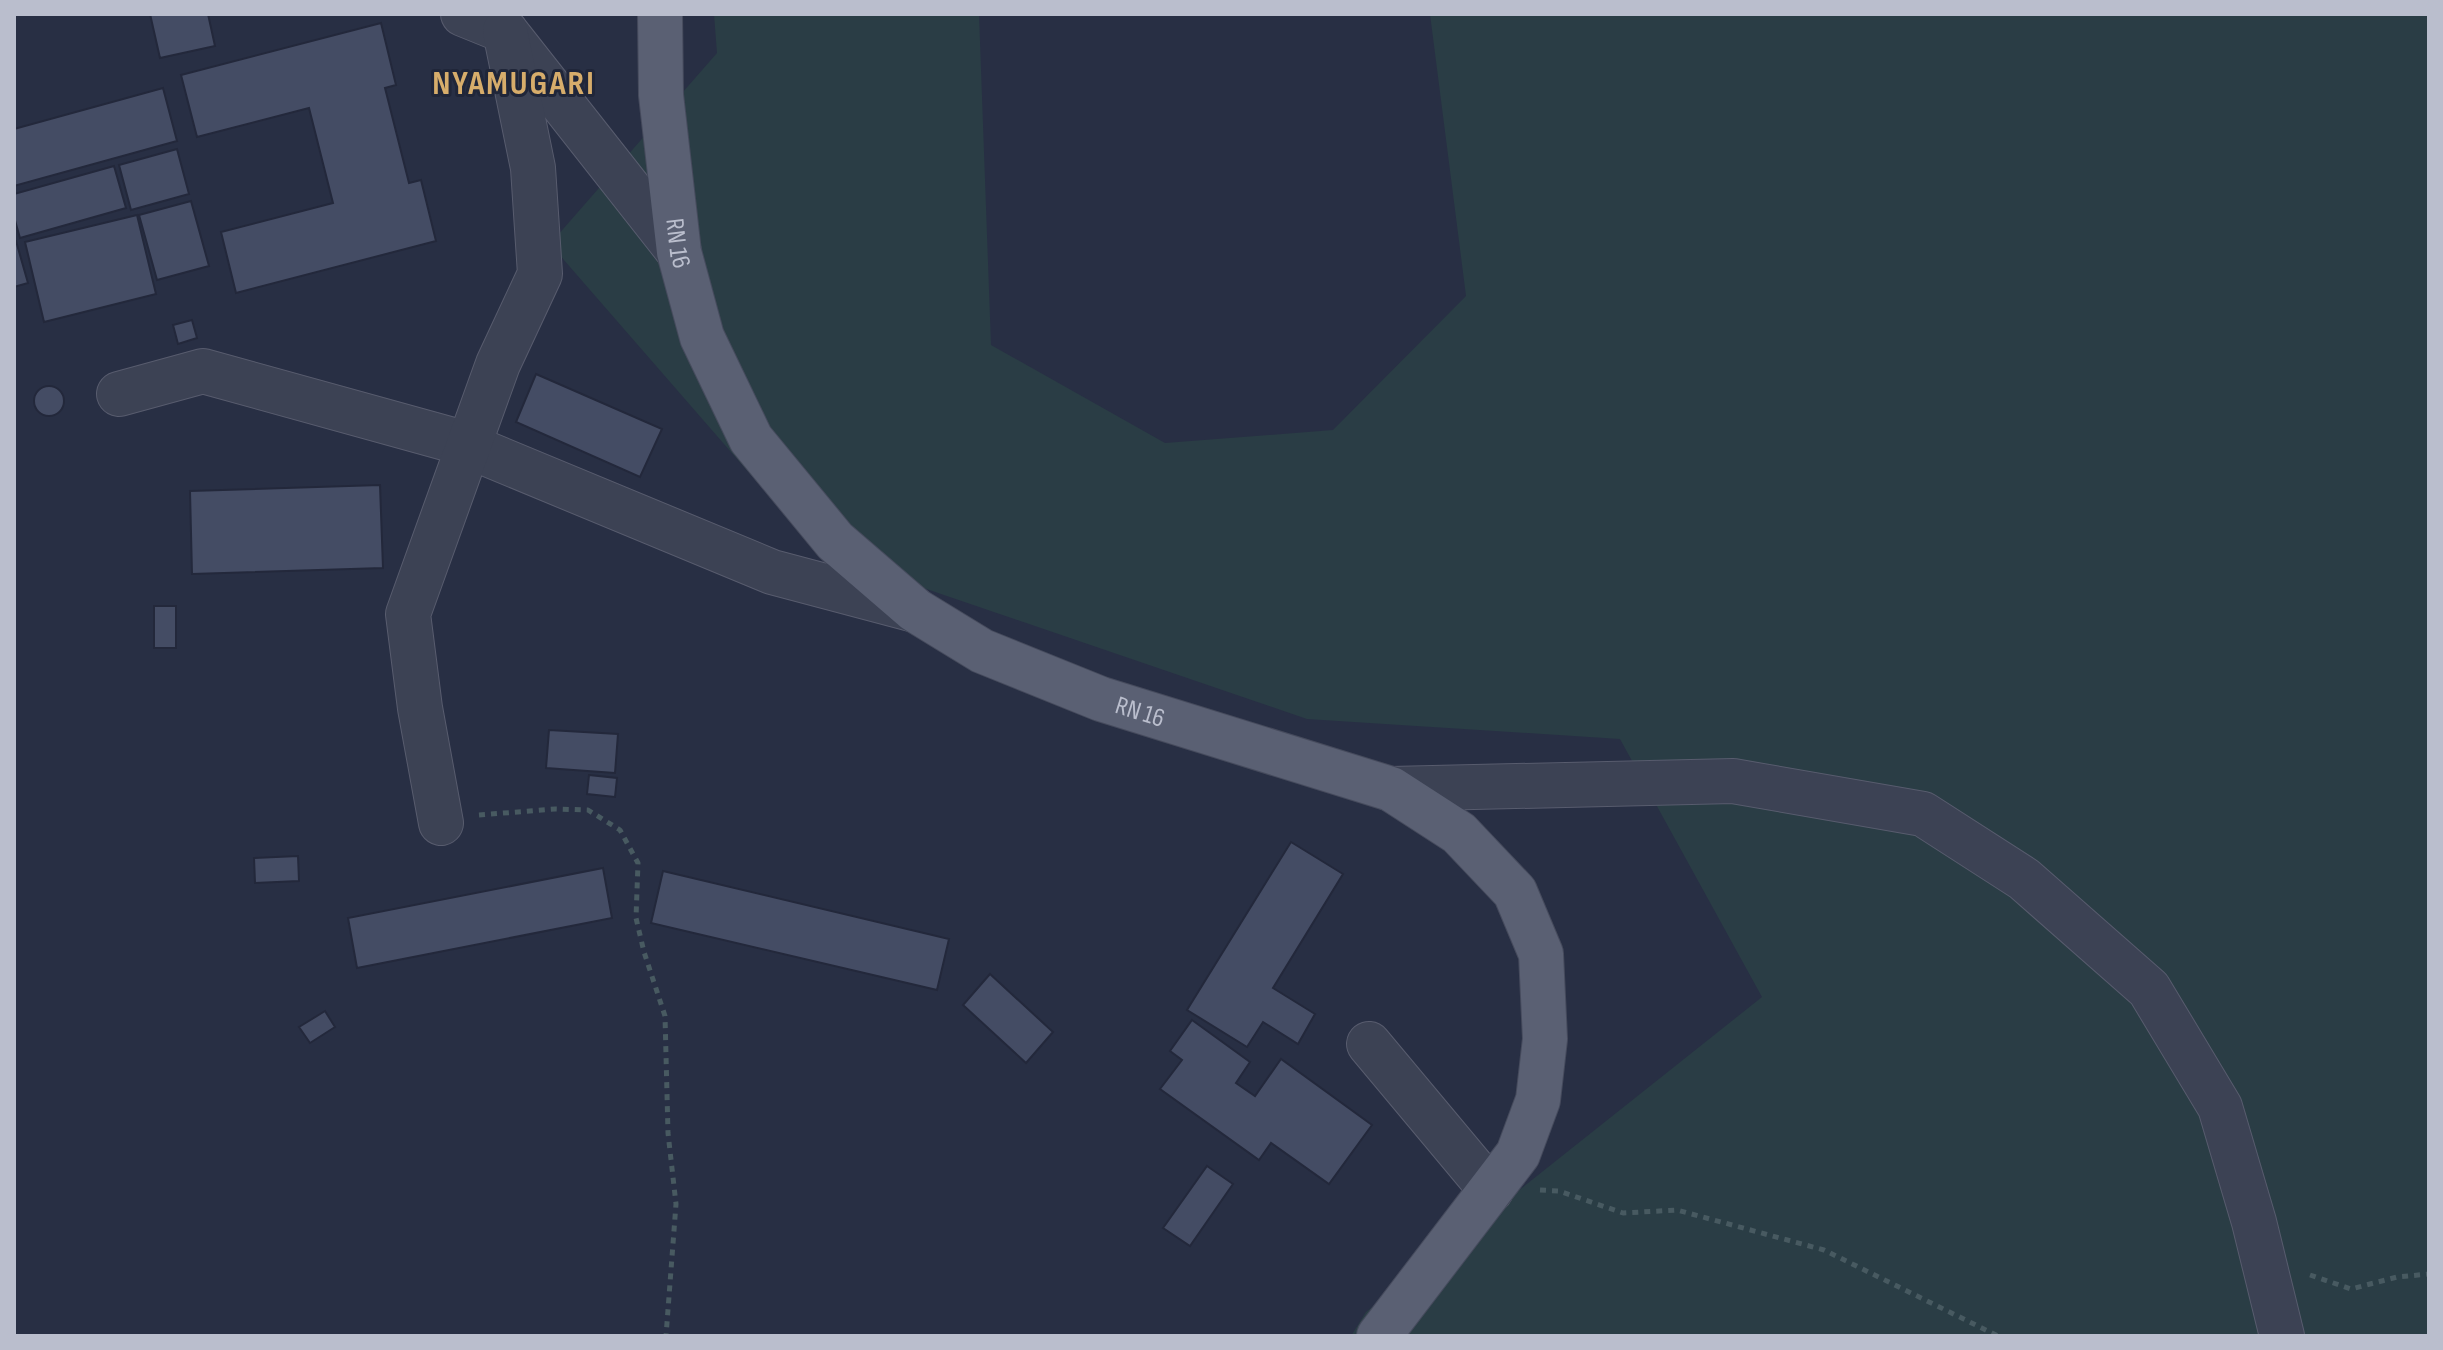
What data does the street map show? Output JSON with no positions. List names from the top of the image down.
{
  "streets": {
    "main road": ["RN 16"]
  },
  "districts": ["NYAMUGARI"]
}
